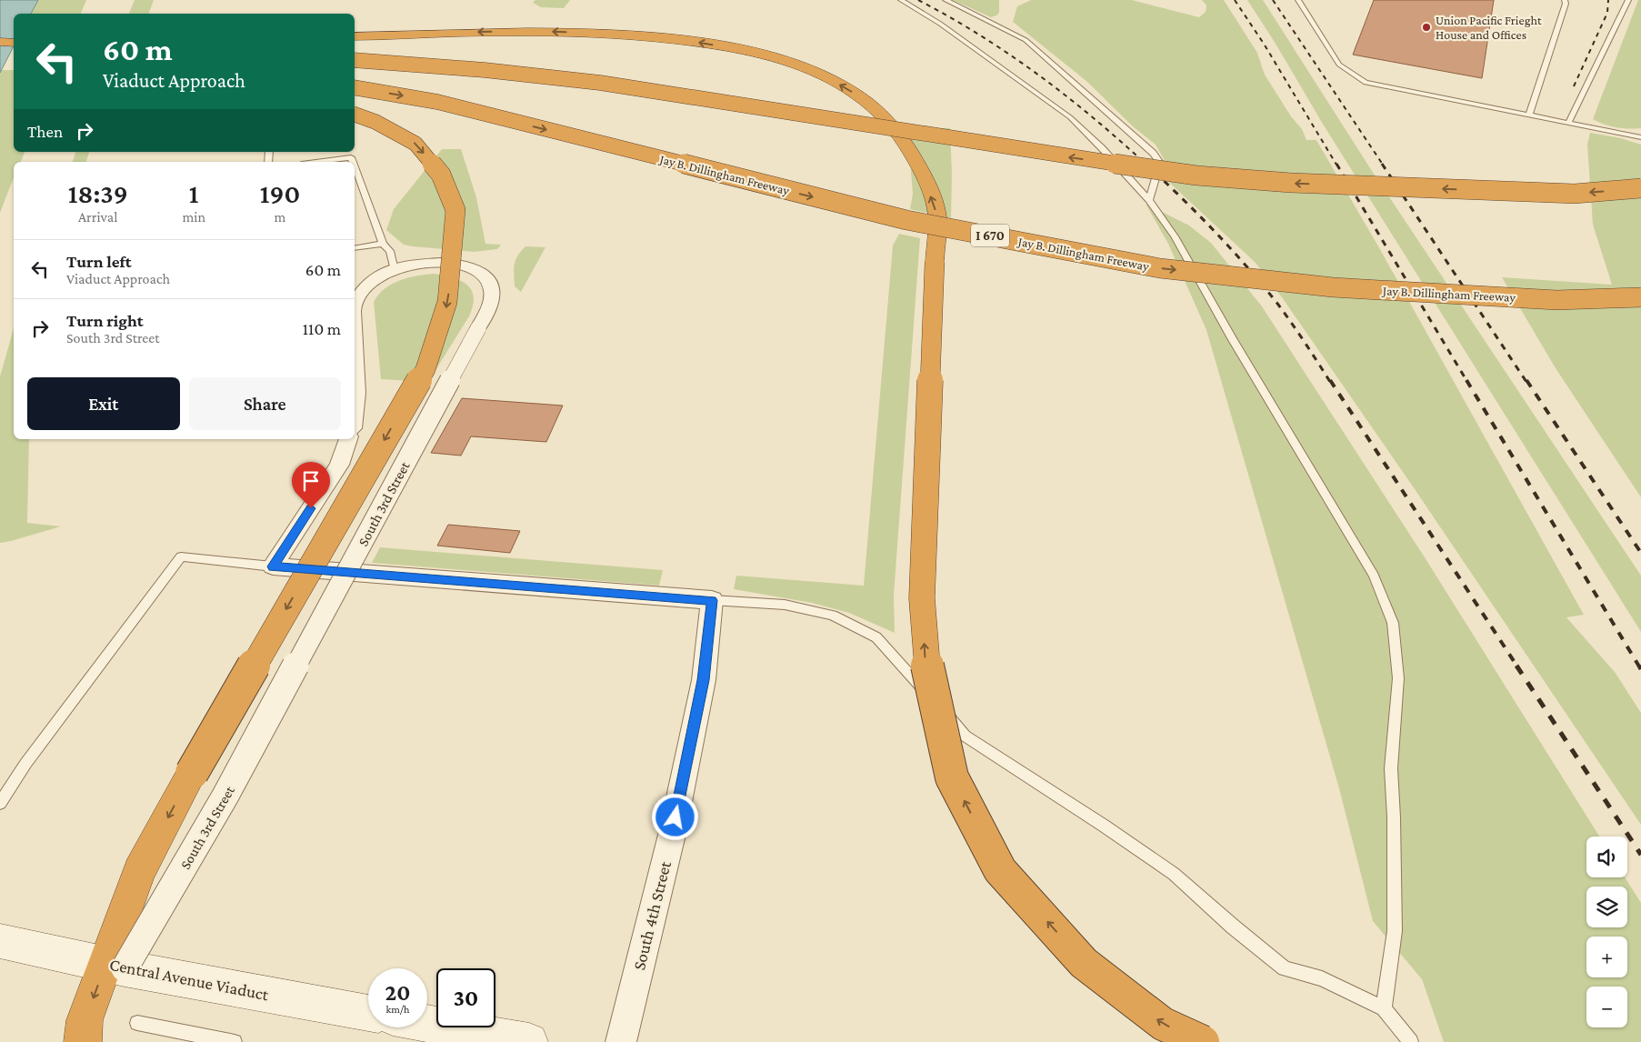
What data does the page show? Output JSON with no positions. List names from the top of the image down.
{
  "streets": {
    "highway": ["Jay B. Dillingham Freeway", "I 670"],
    "main road": ["Central Avenue Viaduct"],
    "street": ["South 3rd Street", "South 4th Street"]
  },
  "crossings": [
    ["South 3rd Street", "Central Avenue Viaduct"]
  ],
  "places": ["Union Pacific Frieght House and Offices"],
  "page": {
    "turn": ["60 m", "Viaduct Approach"],
    "then": "Then",
    "eta": [
      "18:39",
      "Arrival",
      "1",
      "min",
      "190",
      "m"
    ],
    "list": [
      {
        "name": "Turn left",
        "note": "Viaduct Approach",
        "value": "60 m"
      },
      {
        "name": "Turn right",
        "note": "South 3rd Street",
        "value": "110 m"
      }
    ],
    "buttons": ["Exit", "Share"],
    "map_buttons": ["+", "−"],
    "speed": "20 km/h",
    "limit": "30"
  }
}
